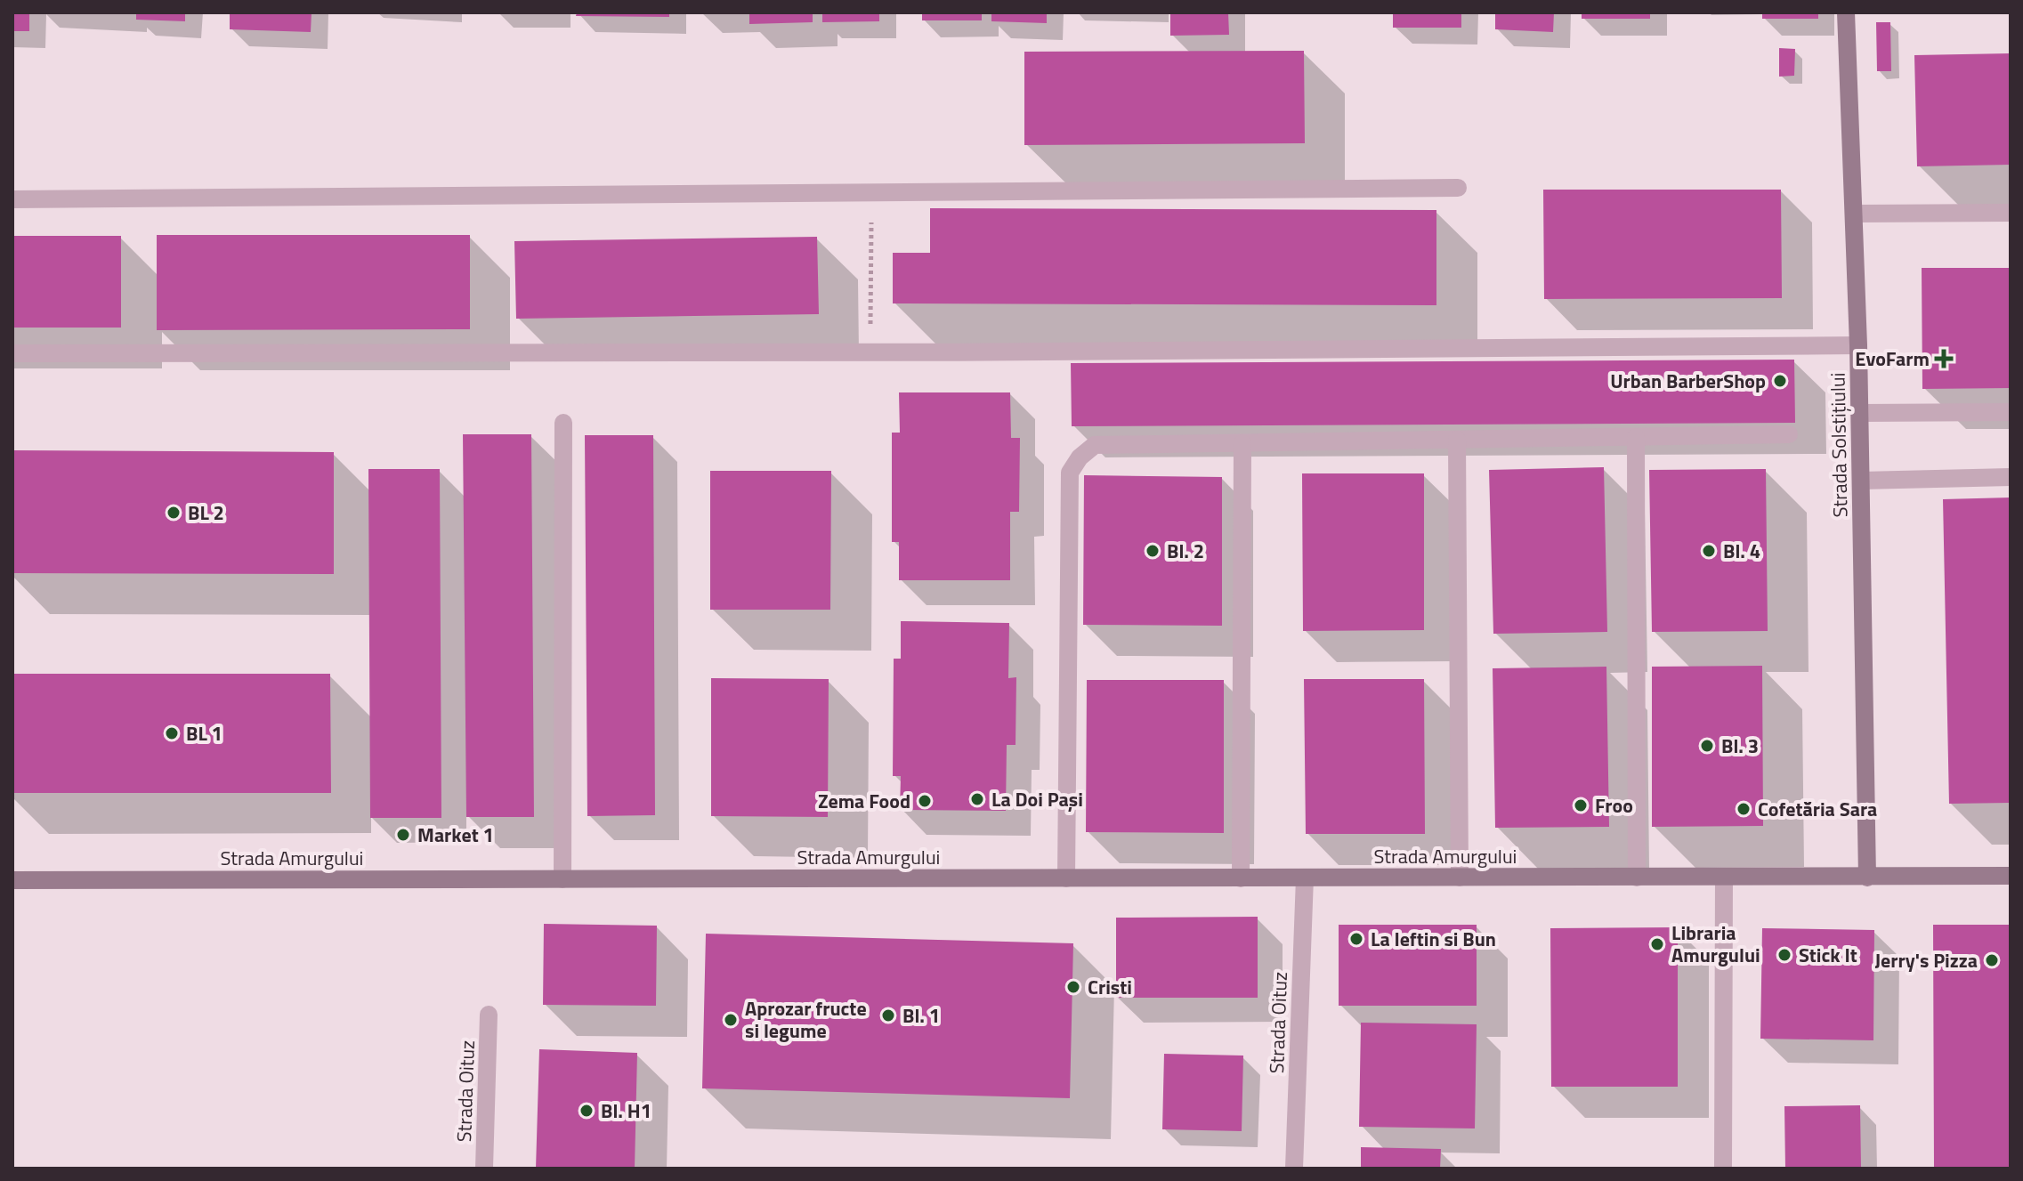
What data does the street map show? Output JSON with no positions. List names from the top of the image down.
{
  "streets": {
    "street": ["Strada Solstițiului", "Strada Amurgului", "Strada Oituz"]
  },
  "crossings": [
    ["Strada Solstițiului", "Strada Amurgului"],
    ["Strada Amurgului", "Strada Oituz"]
  ],
  "places": {
    "health": ["EvoFarm"],
    "other": [
      "Urban BarberShop",
      "BL 2",
      "Bl. 2",
      "Bl. 4",
      "BL 1",
      "Bl. 3",
      "La Doi Pași",
      "Zema Food",
      "Froo",
      "Cofetăria Sara",
      "Market 1",
      "La Ieftin si Bun",
      "Libraria Amurgului",
      "Stick It",
      "Jerry's Pizza",
      "Cristi",
      "Bl. 1",
      "Aprozar fructe si legume",
      "Bl. H1"
    ]
  }
}
